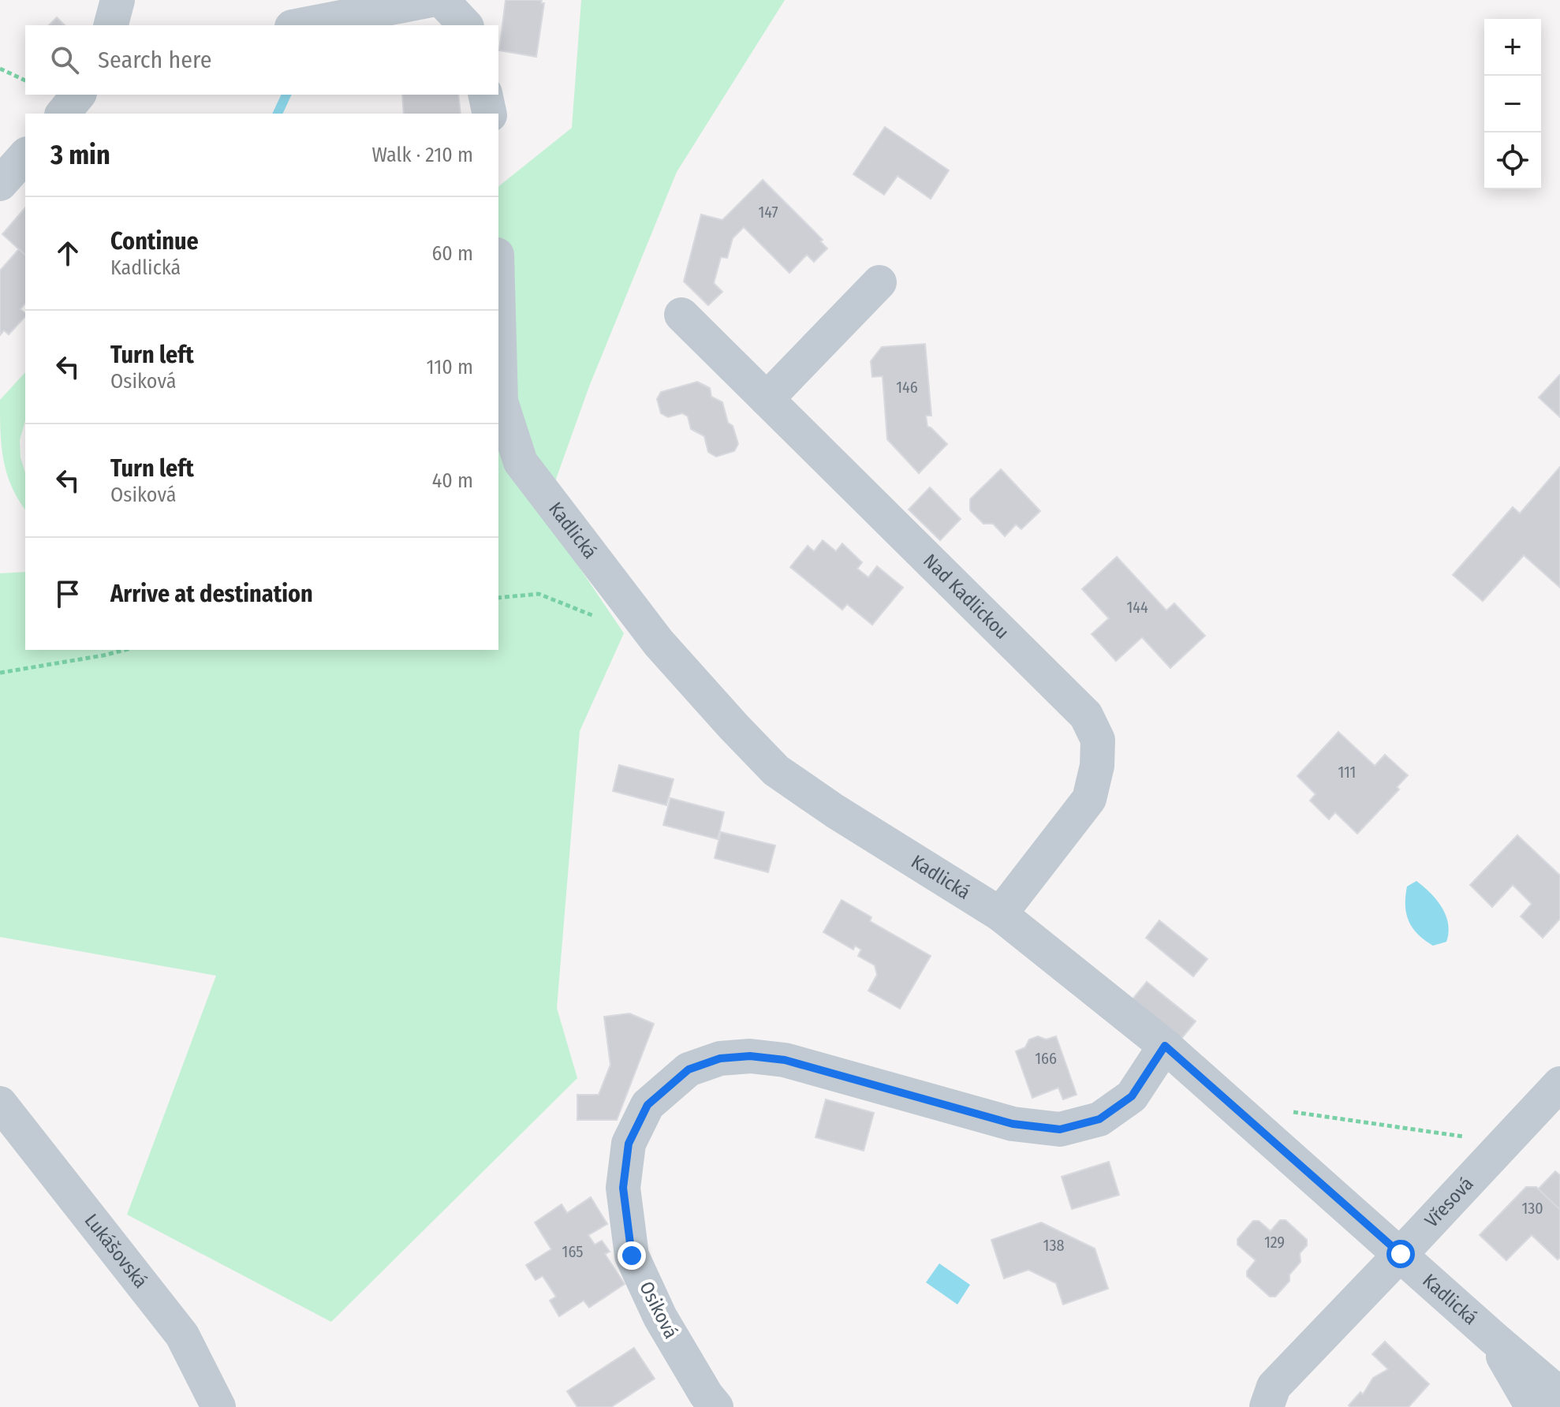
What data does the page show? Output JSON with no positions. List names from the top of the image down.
{
  "streets": {
    "street": [
      "Kadlická",
      "Nad Kadlickou",
      "Vřesová",
      "Lukášovská",
      "Osiková"
    ]
  },
  "crossings": [
    ["Kadlická", "Nad Kadlickou"],
    ["Kadlická", "Vřesová"],
    ["Kadlická", "Osiková"]
  ],
  "house_numbers": [
    "147",
    "146",
    "144",
    "111",
    "166",
    "130",
    "129",
    "138",
    "165"
  ],
  "page": {
    "map_buttons": ["+", "−"],
    "search": "Search here",
    "heading": ["3 min", "Walk · 210 m"],
    "list": [
      ["Continue", "Kadlická", "60 m"],
      ["Turn left", "Osiková", "110 m"],
      ["Turn left", "Osiková", "40 m"],
      "Arrive at destination"
    ]
  }
}
